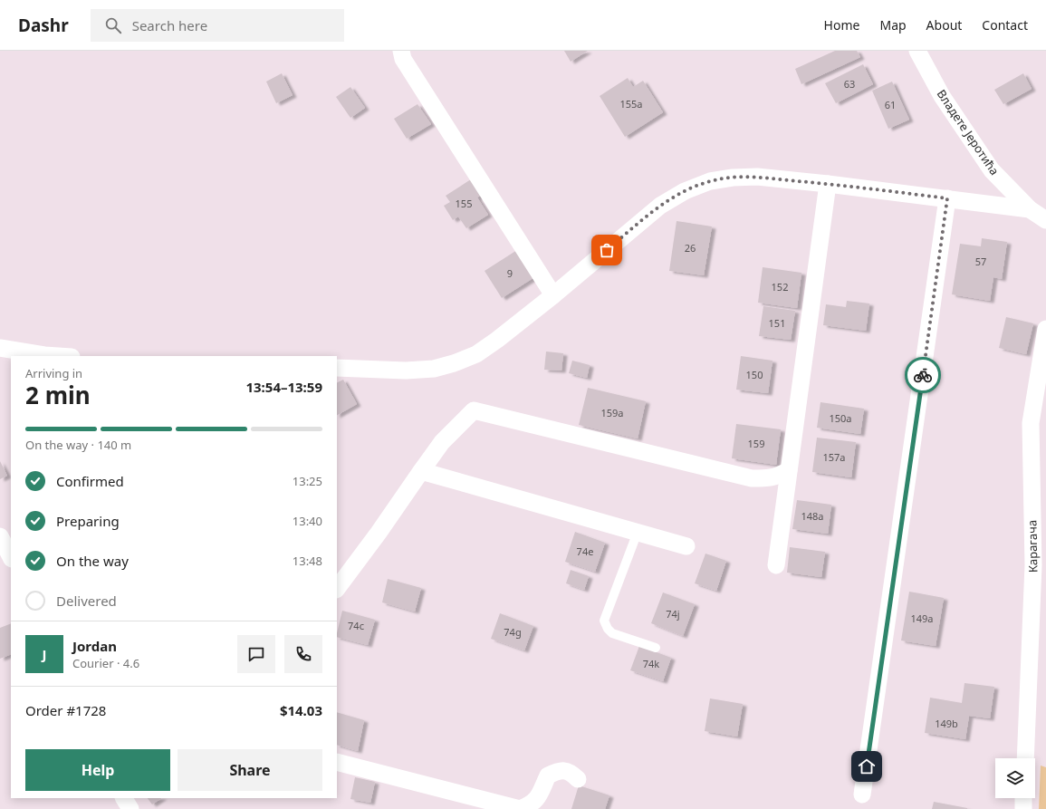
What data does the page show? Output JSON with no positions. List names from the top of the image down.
{
  "streets": {
    "street": ["Владете Јеротића", "Карагача"]
  },
  "house_numbers": [
    "63",
    "155a",
    "61",
    "155",
    "26",
    "57",
    "9",
    "152",
    "151",
    "150",
    "159a",
    "150a",
    "159",
    "157a",
    "148a",
    "74e",
    "74j",
    "149a",
    "74c",
    "74g",
    "74k",
    "149b"
  ],
  "page": {
    "header": "Dashr",
    "search": "Search here",
    "nav": [
      "Home",
      "Map",
      "About",
      "Contact"
    ],
    "heading": ["2 min", "Arriving in", "13:54–13:59"],
    "panel": [
      "Jordan",
      "Courier · 4.6",
      "Order #1728",
      "$14.03"
    ],
    "bar": "On the way · 140 m",
    "list": [
      ["Confirmed", "13:25"],
      ["Preparing", "13:40"],
      ["On the way", "13:48"],
      "Delivered"
    ],
    "round": "J",
    "buttons": ["Help", "Share"]
  }
}
